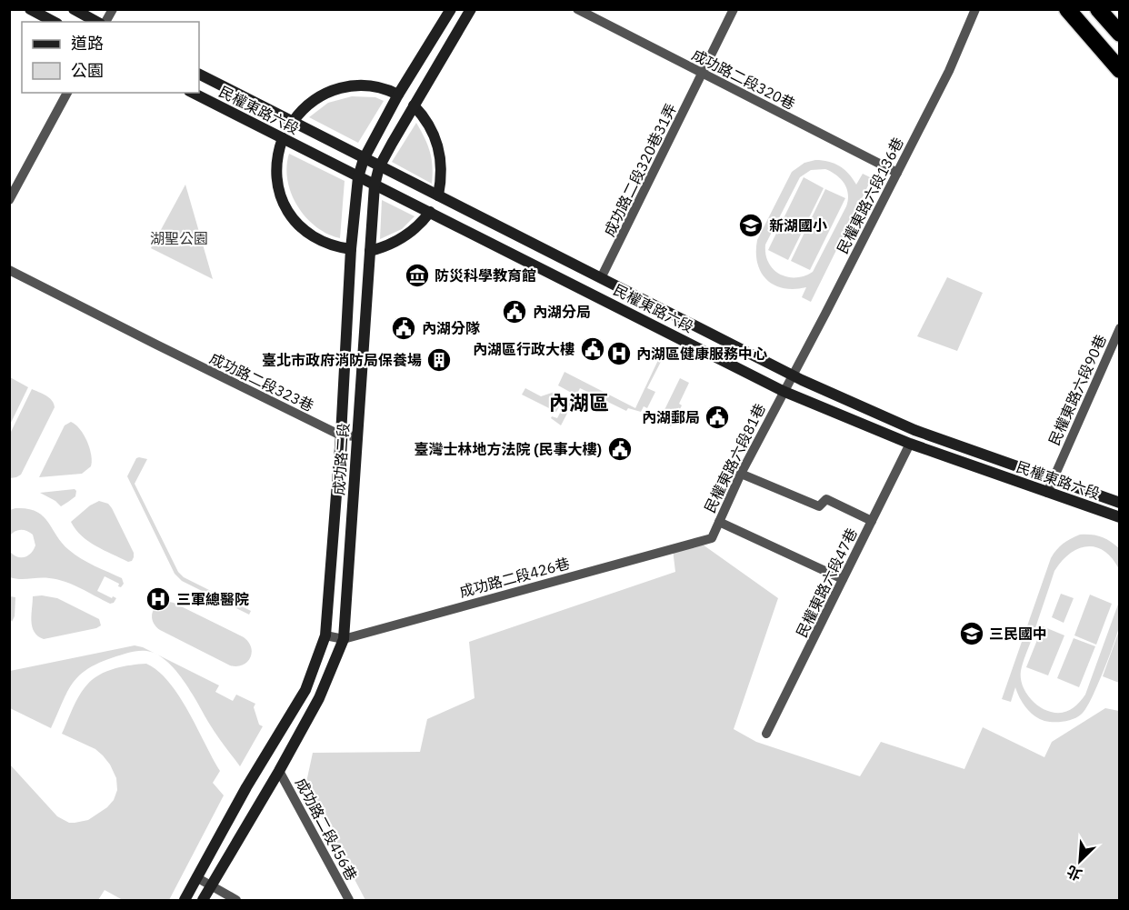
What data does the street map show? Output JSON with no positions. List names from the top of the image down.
{
  "streets": {
    "main road": ["民權東路六段", "成功路二段"],
    "street": [
      "成功路二段320巷",
      "成功路二段320巷31弄",
      "民權東路六段136巷",
      "成功路二段323巷",
      "民權東路六段90巷",
      "民權東路六段81巷",
      "成功路二段426巷",
      "民權東路六段47巷",
      "成功路二段456巷"
    ]
  },
  "crossings": [
    ["成功路二段320巷", "成功路二段320巷31弄"],
    ["成功路二段320巷", "民權東路六段136巷"],
    ["民權東路六段", "成功路二段320巷31弄"],
    ["民權東路六段", "民權東路六段136巷"],
    ["民權東路六段", "民權東路六段90巷"],
    ["民權東路六段", "民權東路六段81巷"],
    ["民權東路六段", "成功路二段"],
    ["民權東路六段", "民權東路六段47巷"],
    ["民權東路六段136巷", "民權東路六段81巷"],
    ["成功路二段323巷", "成功路二段"],
    ["民權東路六段81巷", "成功路二段426巷"],
    ["成功路二段", "成功路二段426巷"],
    ["成功路二段", "成功路二段456巷"]
  ],
  "districts": ["內湖區"],
  "parks": ["湖聖公園"],
  "places": {
    "school or university": ["新湖國小", "三民國中"],
    "museum": ["防災科學教育館"],
    "public building": [
      "內湖分局",
      "內湖分隊",
      "內湖區行政大樓",
      "內湖郵局",
      "臺灣士林地方法院 (民事大樓)"
    ],
    "hospital": ["內湖區健康服務中心", "三軍總醫院"],
    "building": ["臺北市政府消防局保養場"]
  },
  "legend": ["道路", "公園"],
  "north": "bottom left"
}
